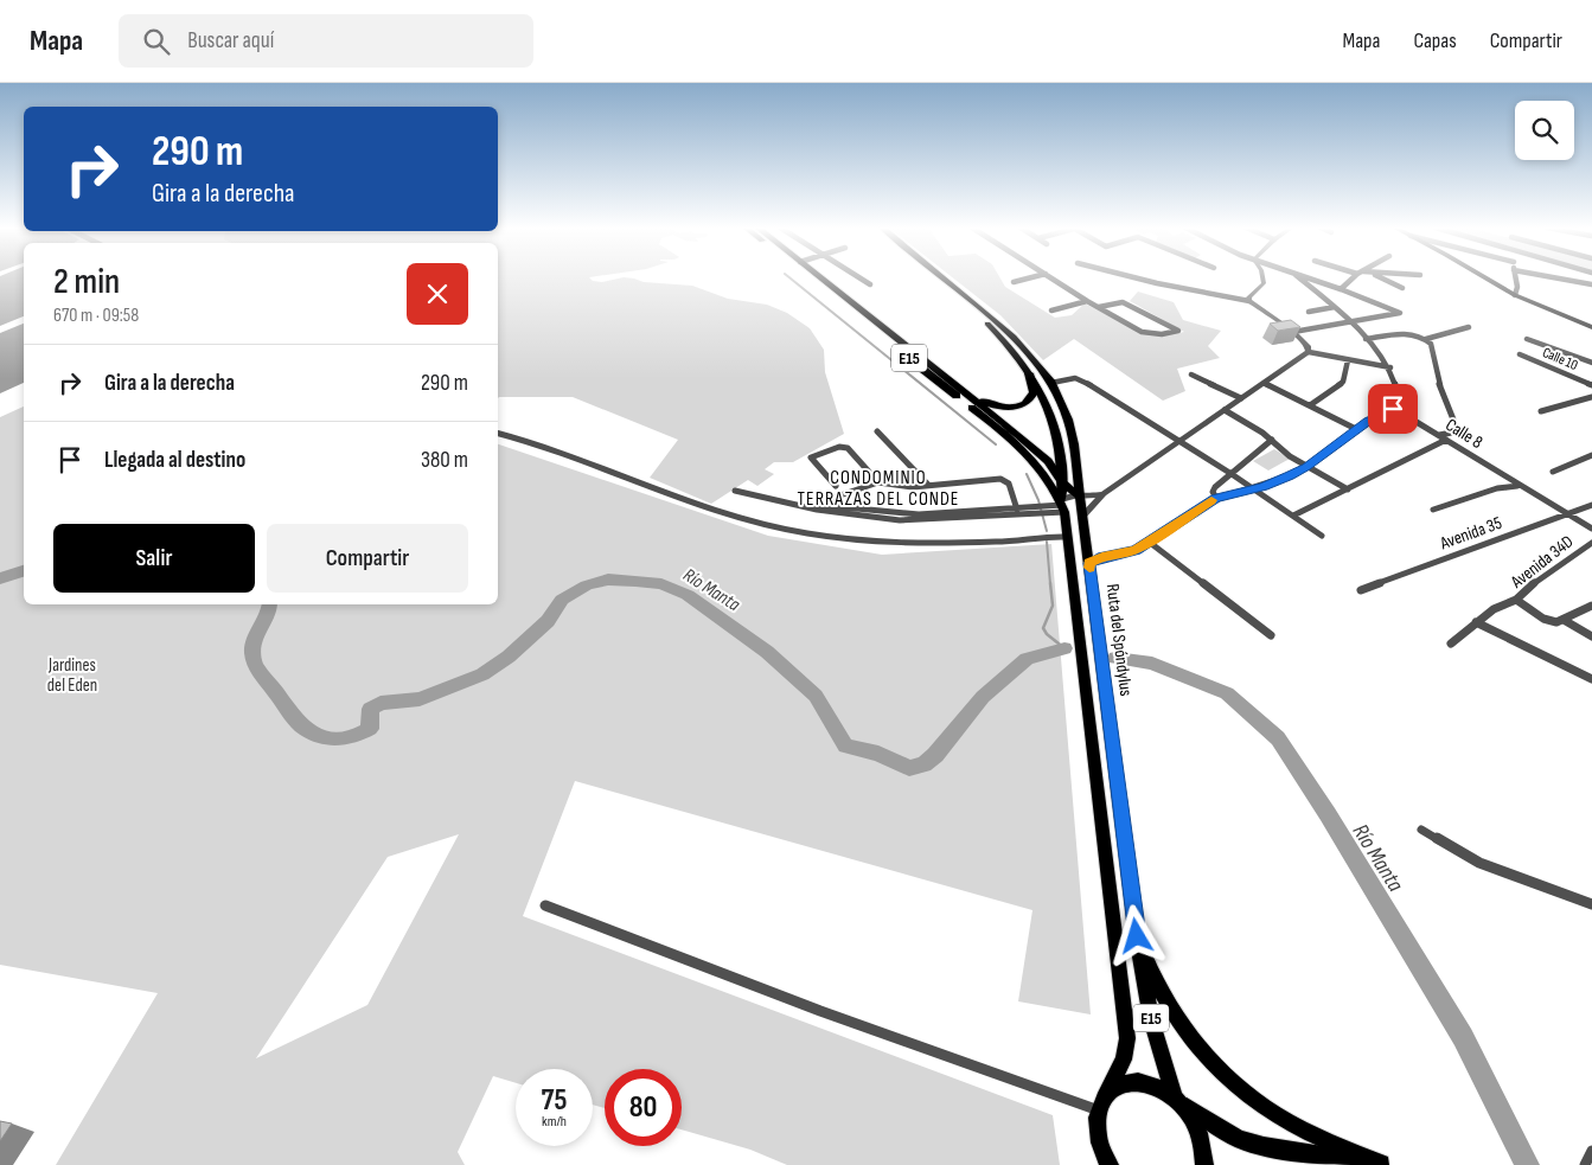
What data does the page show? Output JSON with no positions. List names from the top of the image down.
{
  "streets": {
    "main road": ["E15", "Ruta del Spóndylus"],
    "street": [
      "Calle 10",
      "Calle 8",
      "Avenida 35",
      "Avenida 34D"
    ]
  },
  "crossings": [
    ["E15", "Ruta del Spóndylus"],
    ["Calle 8", "Avenida 35"]
  ],
  "districts": ["CONDOMINIO TERRAZAS DEL CONDE"],
  "water": ["Río Manta"],
  "parks": ["Jardines del Eden"],
  "page": {
    "header": "Mapa",
    "search": "Buscar aquí",
    "nav": ["Mapa", "Capas", "Compartir"],
    "turn": ["290 m", "Gira a la derecha"],
    "heading": ["2 min", "670 m · 09:58"],
    "list": [
      {
        "name": "Gira a la derecha",
        "value": "290 m"
      },
      {
        "name": "Llegada al destino",
        "value": "380 m"
      }
    ],
    "buttons": ["Salir", "Compartir"],
    "speed": "75 km/h",
    "limit": "80"
  }
}
